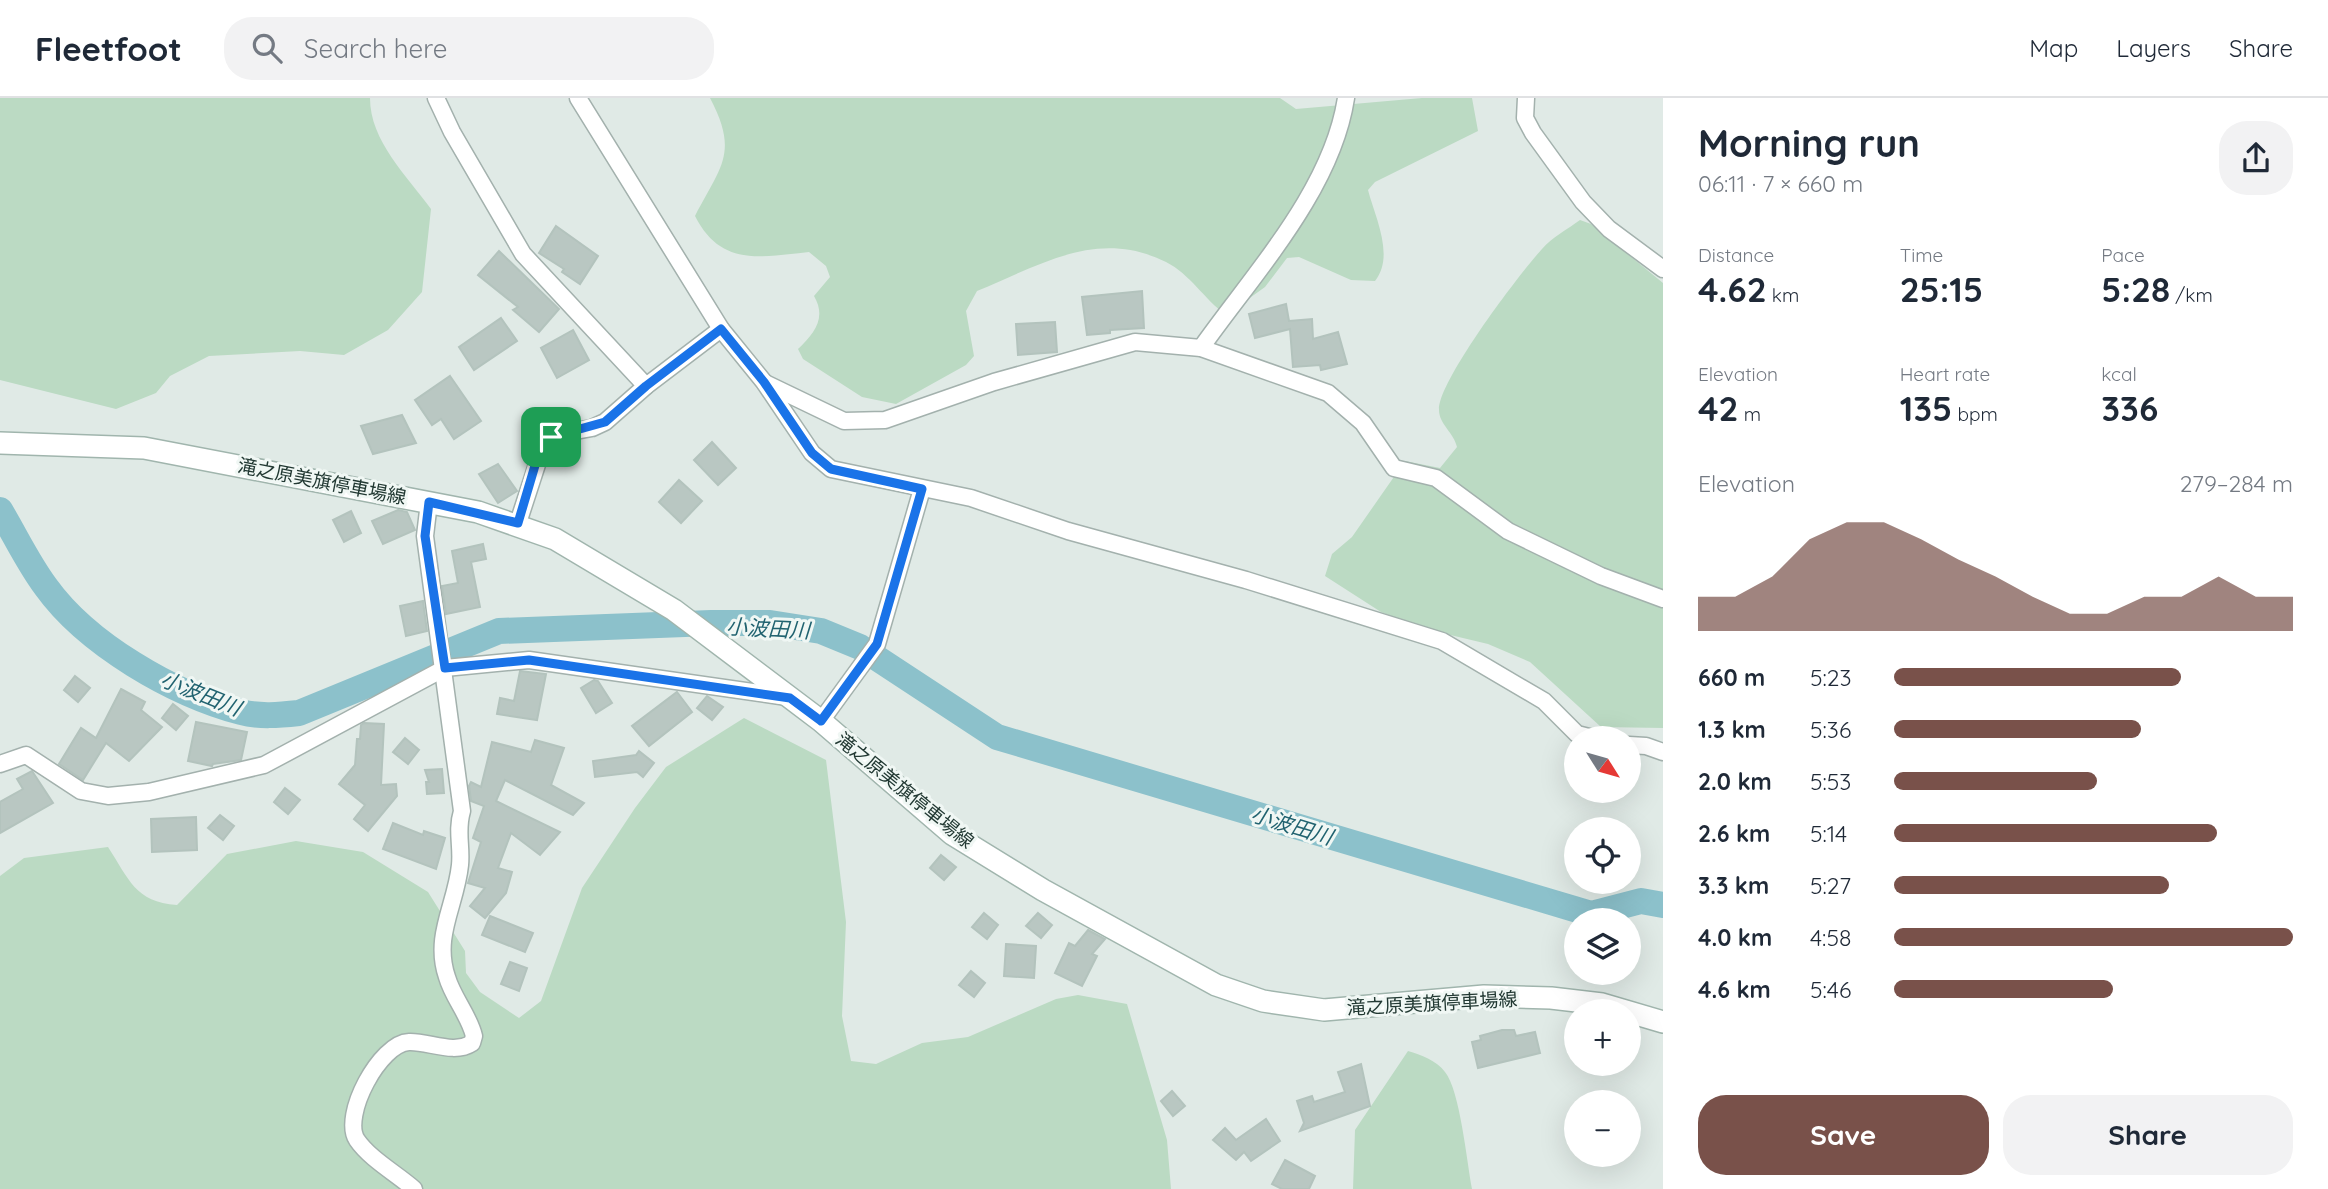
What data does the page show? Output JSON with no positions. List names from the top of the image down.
{
  "streets": {
    "main road": ["滝之原美旗停車場線"]
  },
  "water": ["小波田川"],
  "north": "bottom right",
  "page": {
    "header": "Fleetfoot",
    "search": "Search here",
    "nav": ["Map", "Layers", "Share"],
    "heading": ["Morning run", "06:11 · 7 × 660 m"],
    "stats": [
      ["Distance", "4.62 km"],
      ["Time", "25:15"],
      ["Pace", "5:28 /km"],
      ["Elevation", "42 m"],
      ["Heart rate", "135 bpm"],
      ["kcal", "336"]
    ],
    "chart": ["Elevation", "279–284 m"],
    "list": [
      {
        "name": "660 m",
        "note": "5:23"
      },
      {
        "name": "1.3 km",
        "note": "5:36"
      },
      {
        "name": "2.0 km",
        "note": "5:53"
      },
      {
        "name": "2.6 km",
        "note": "5:14"
      },
      {
        "name": "3.3 km",
        "note": "5:27"
      },
      {
        "name": "4.0 km",
        "note": "4:58"
      },
      {
        "name": "4.6 km",
        "note": "5:46"
      }
    ],
    "map_buttons": ["+", "−"],
    "buttons": ["Save", "Share"]
  }
}
